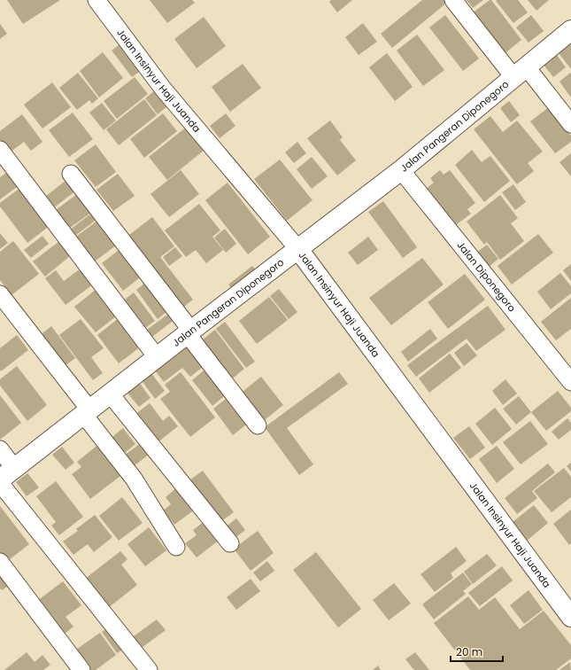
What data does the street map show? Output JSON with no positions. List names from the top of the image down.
{
  "streets": {
    "street": ["Jalan Insinyur Haji Juanda", "Jalan Pangeran Diponegoro", "Jalan Diponegoro"]
  },
  "crossings": [
    ["Jalan Insinyur Haji Juanda", "Jalan Pangeran Diponegoro"],
    ["Jalan Pangeran Diponegoro", "Jalan Diponegoro"]
  ],
  "scale_bar": "20 m"
}
